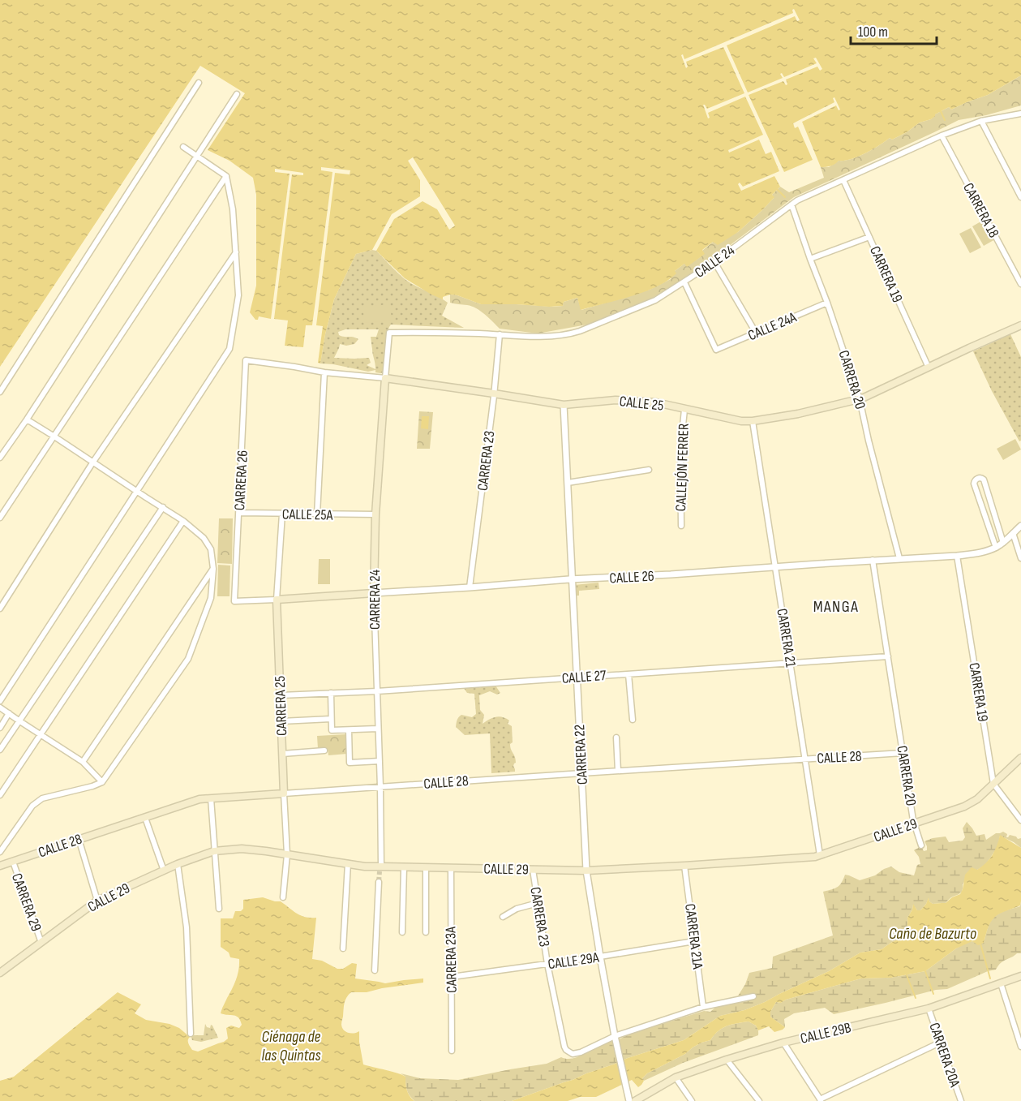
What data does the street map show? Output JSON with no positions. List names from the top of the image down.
{
  "streets": {
    "main road": [
      "CALLE 25",
      "CALLE 26",
      "CARRERA 24",
      "CARRERA 25",
      "CALLE 28",
      "CALLE 29",
      "CALLE 29B"
    ],
    "street": [
      "CARRERA 18",
      "CALLE 24",
      "CARRERA 19",
      "CALLE 24A",
      "CARRERA 20",
      "CARRERA 23",
      "CALLEJÓN FERRER",
      "CARRERA 26",
      "CALLE 25A",
      "CARRERA 21",
      "CALLE 27",
      "CARRERA 22",
      "CARRERA 29",
      "CARRERA 21A",
      "CARRERA 23A",
      "CALLE 29A",
      "CARRERA 20A"
    ]
  },
  "crossings": [
    ["CARRERA 18", "CALLE 24"],
    ["CALLE 24", "CARRERA 19"],
    ["CALLE 24", "CALLE 24A"],
    ["CALLE 24", "CARRERA 20"],
    ["CALLE 24", "CARRERA 23"],
    ["CALLE 24", "CARRERA 24"],
    ["CARRERA 19", "CALLE 25"],
    ["CARRERA 19", "CALLE 26"],
    ["CARRERA 19", "CALLE 29"],
    ["CALLE 24A", "CARRERA 20"],
    ["CARRERA 20", "CALLE 25"],
    ["CARRERA 20", "CALLE 26"],
    ["CARRERA 20", "CALLE 27"],
    ["CARRERA 20", "CALLE 28"],
    ["CARRERA 20", "CALLE 29"],
    ["CALLE 25", "CARRERA 23"],
    ["CALLE 25", "CALLEJÓN FERRER"],
    ["CALLE 25", "CARRERA 26"],
    ["CALLE 25", "CARRERA 24"],
    ["CALLE 25", "CARRERA 21"],
    ["CALLE 25", "CARRERA 22"],
    ["CARRERA 23", "CALLE 26"],
    ["CARRERA 23", "CARRERA 22"],
    ["CARRERA 23", "CALLE 29"],
    ["CARRERA 23", "CALLE 29A"],
    ["CARRERA 26", "CALLE 25A"],
    ["CARRERA 26", "CALLE 26"],
    ["CALLE 25A", "CARRERA 24"],
    ["CALLE 25A", "CARRERA 25"],
    ["CALLE 26", "CARRERA 24"],
    ["CALLE 26", "CARRERA 21"],
    ["CALLE 26", "CARRERA 25"],
    ["CALLE 26", "CARRERA 22"],
    ["CARRERA 24", "CALLE 27"],
    ["CARRERA 24", "CALLE 28"],
    ["CARRERA 24", "CALLE 29"],
    ["CARRERA 21", "CALLE 27"],
    ["CARRERA 21", "CALLE 28"],
    ["CARRERA 21", "CALLE 29"],
    ["CALLE 27", "CARRERA 25"],
    ["CALLE 27", "CARRERA 22"],
    ["CARRERA 25", "CALLE 28"],
    ["CARRERA 25", "CALLE 29"],
    ["CARRERA 22", "CALLE 28"],
    ["CARRERA 22", "CALLE 29"],
    ["CARRERA 22", "CALLE 29A"],
    ["CALLE 28", "CARRERA 29"],
    ["CALLE 29", "CARRERA 29"],
    ["CALLE 29", "CARRERA 21A"],
    ["CALLE 29", "CARRERA 23A"],
    ["CARRERA 21A", "CALLE 29A"],
    ["CARRERA 23A", "CALLE 29A"],
    ["CALLE 29B", "CARRERA 20A"]
  ],
  "districts": ["MANGA"],
  "water": ["Caño de Bazurto", "Ciénaga de las Quintas"],
  "scale_bar": "100 m"
}
